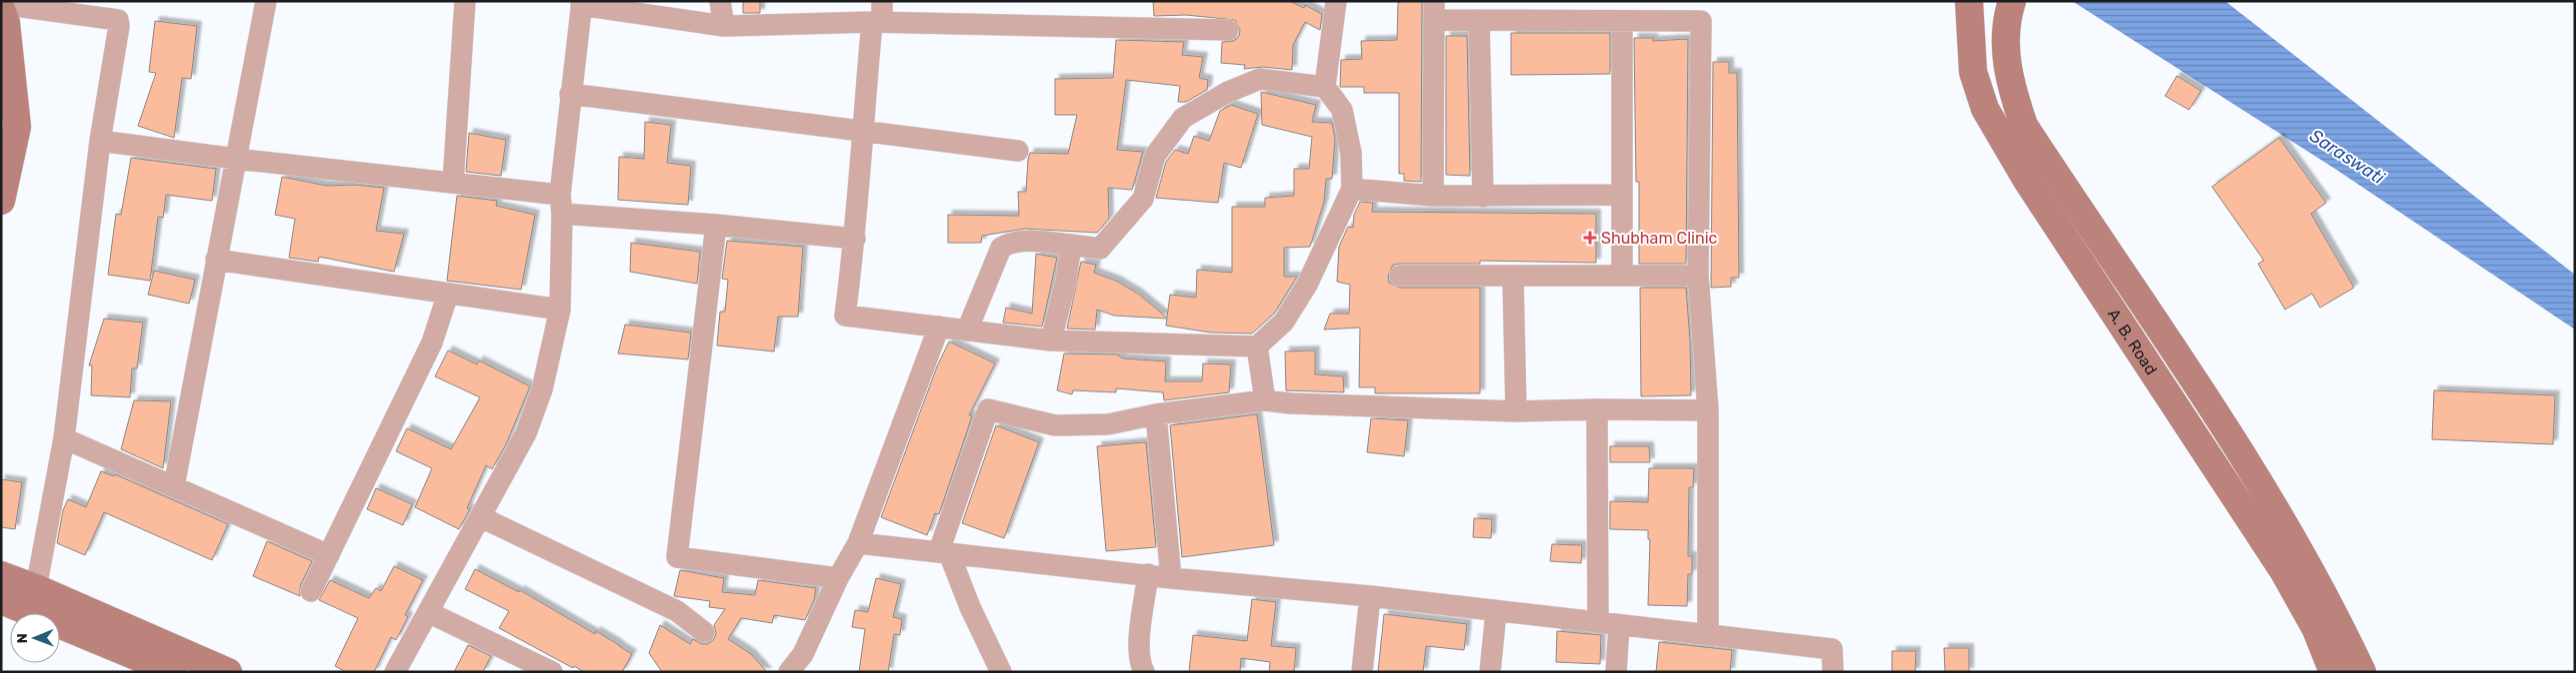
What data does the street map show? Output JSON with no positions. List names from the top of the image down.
{
  "streets": {
    "main road": ["A. B. Road"]
  },
  "water": ["Saraswati"],
  "places": {
    "health": ["Shubham Clinic"]
  },
  "north": "left"
}
